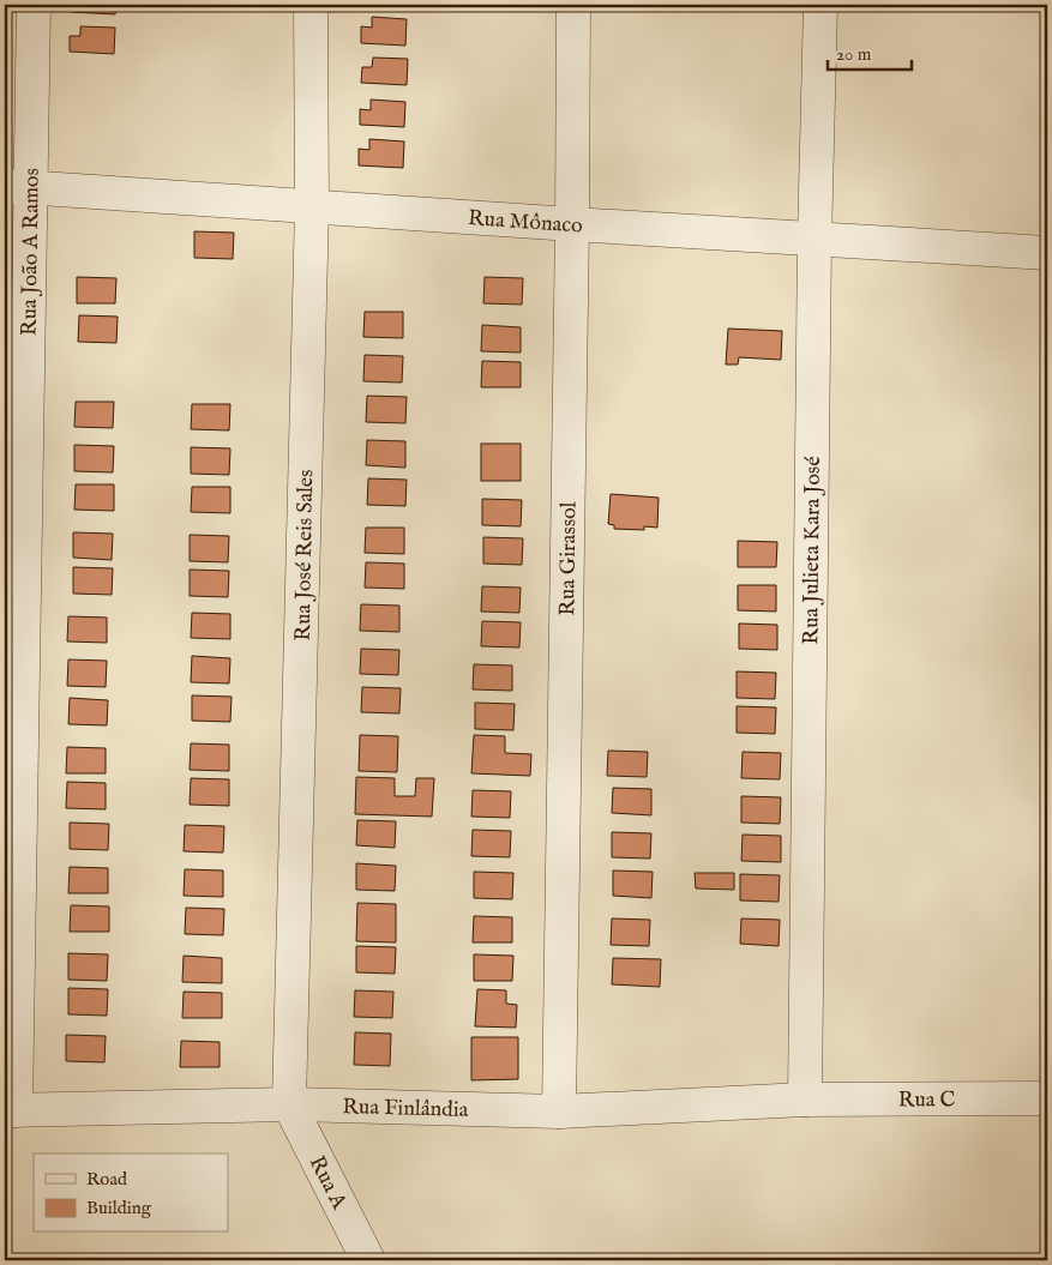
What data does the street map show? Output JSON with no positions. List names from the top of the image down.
{
  "streets": {
    "street": [
      "Rua Mônaco",
      "Rua João A Ramos",
      "Rua Julieta Kara José",
      "Rua José Reis Sales",
      "Rua Girassol",
      "Rua C",
      "Rua Finlândia",
      "Rua A"
    ]
  },
  "crossings": [
    ["Rua Mônaco", "Rua João A Ramos"],
    ["Rua Mônaco", "Rua Julieta Kara José"],
    ["Rua Mônaco", "Rua José Reis Sales"],
    ["Rua Mônaco", "Rua Girassol"],
    ["Rua João A Ramos", "Rua Finlândia"],
    ["Rua Julieta Kara José", "Rua C"],
    ["Rua Julieta Kara José", "Rua Finlândia"],
    ["Rua José Reis Sales", "Rua Finlândia"],
    ["Rua José Reis Sales", "Rua A"],
    ["Rua Girassol", "Rua Finlândia"],
    ["Rua C", "Rua Finlândia"],
    ["Rua Finlândia", "Rua A"]
  ],
  "legend": ["Road", "Building"],
  "scale_bar": "20 m"
}
